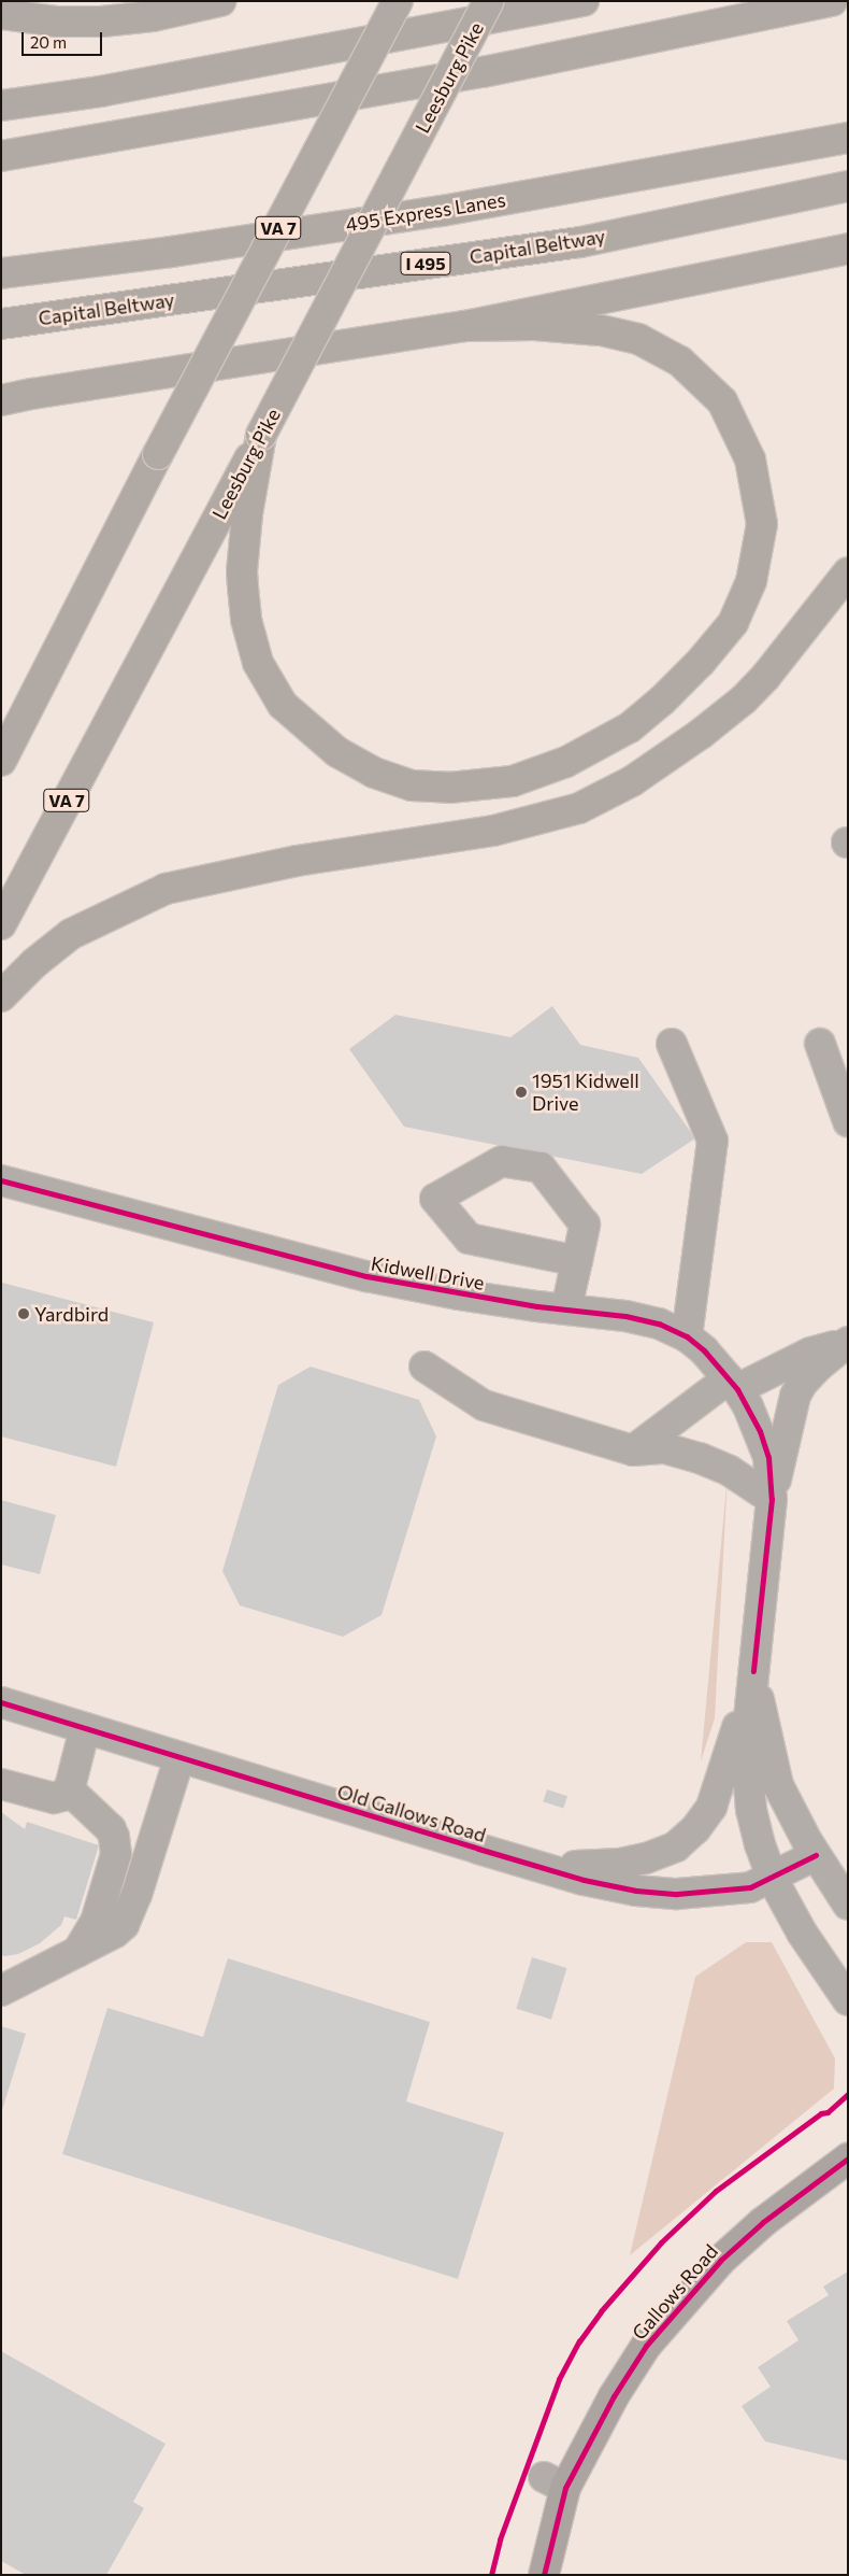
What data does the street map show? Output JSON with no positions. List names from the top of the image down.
{
  "streets": {
    "highway": [
      "Leesburg Pike",
      "495 Express Lanes",
      "VA 7",
      "Capital Beltway",
      "I 495"
    ],
    "main road": ["Gallows Road"],
    "street": ["Kidwell Drive", "Old Gallows Road"]
  },
  "places": ["1951 Kidwell Drive", "Yardbird"],
  "scale_bar": "20 m"
}
